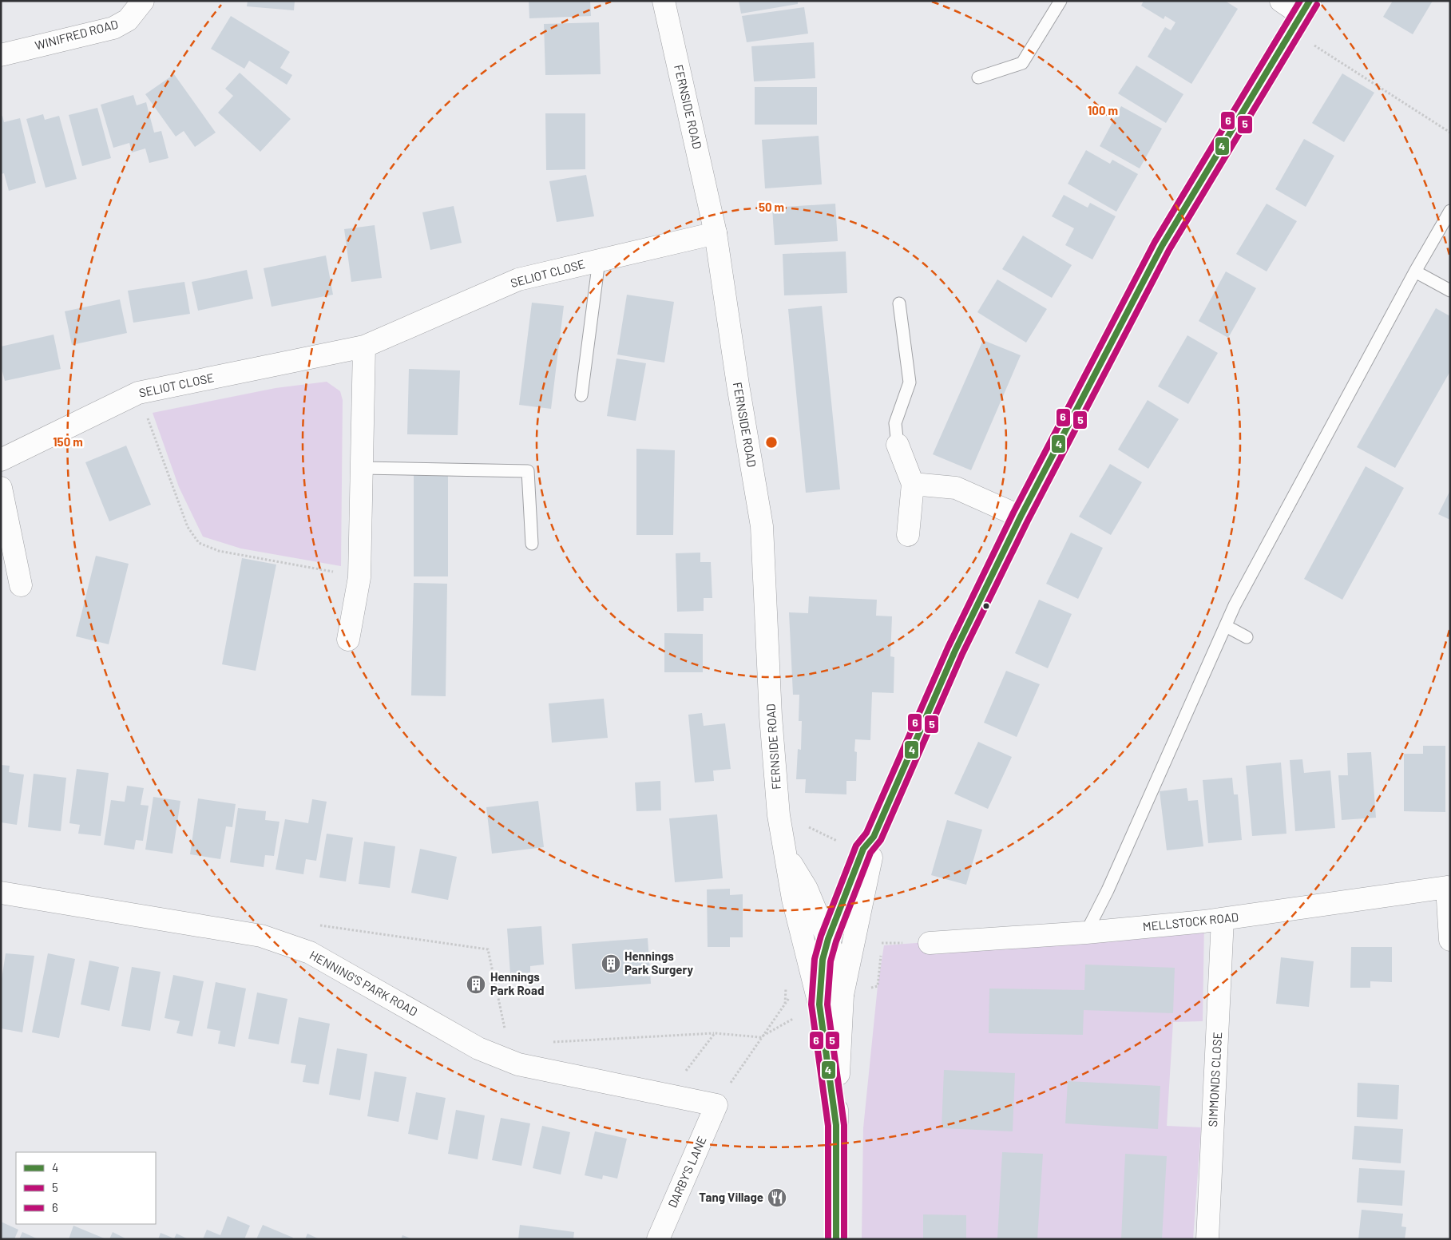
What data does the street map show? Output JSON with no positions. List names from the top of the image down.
{
  "streets": {
    "main road": [
      "WINIFRED ROAD",
      "FERNSIDE ROAD",
      "SELIOT CLOSE",
      "MELLSTOCK ROAD",
      "HENNING'S PARK ROAD",
      "SIMMONDS CLOSE",
      "DARBY'S LANE"
    ]
  },
  "crossings": [
    ["FERNSIDE ROAD", "SELIOT CLOSE"],
    ["MELLSTOCK ROAD", "SIMMONDS CLOSE"],
    ["HENNING'S PARK ROAD", "DARBY'S LANE"]
  ],
  "places": {
    "building": ["Hennings Park Surgery", "Hennings Park Road"],
    "restaurant": ["Tang Village"]
  },
  "lines": ["transit line 4", "transit line 6", "transit line 5"],
  "legend": ["4", "5", "6"],
  "rings": ["100 m", "50 m", "150 m"]
}
